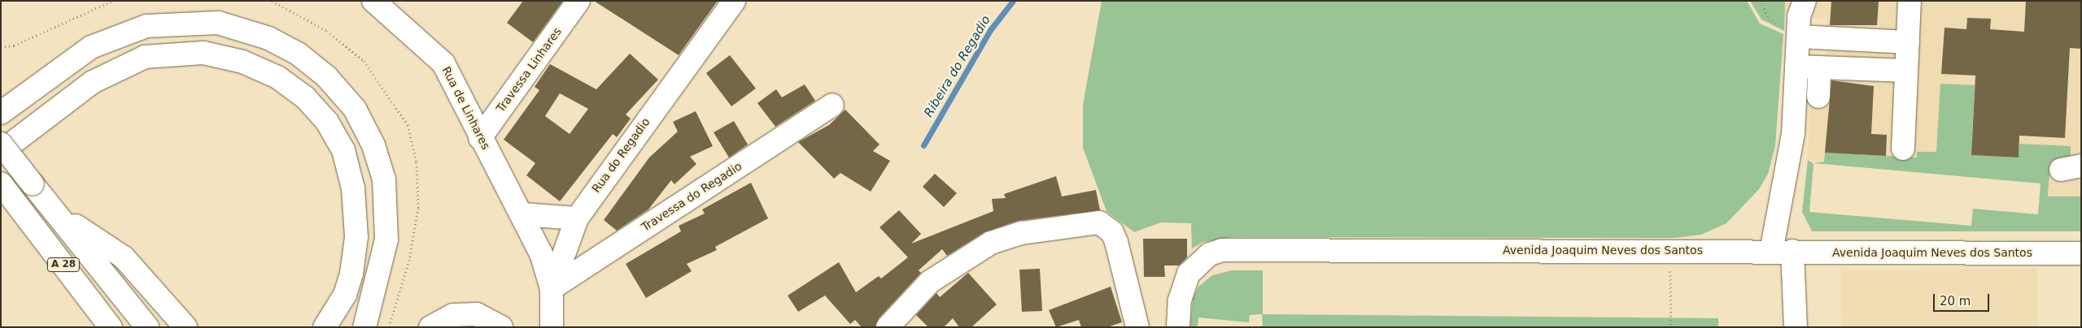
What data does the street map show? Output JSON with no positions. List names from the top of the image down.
{
  "streets": {
    "main road": [
      "Travessa Linhares",
      "Rua de Linhares",
      "Rua do Regadio",
      "Travessa do Regadio",
      "Avenida Joaquim Neves dos Santos",
      "A 28"
    ]
  },
  "crossings": [
    ["Travessa Linhares", "Rua de Linhares"],
    ["Rua de Linhares", "Rua do Regadio"],
    ["Rua de Linhares", "Travessa do Regadio"],
    ["Rua do Regadio", "Travessa do Regadio"]
  ],
  "water": ["Ribeira do Regadio"],
  "scale_bar": "20 m"
}
